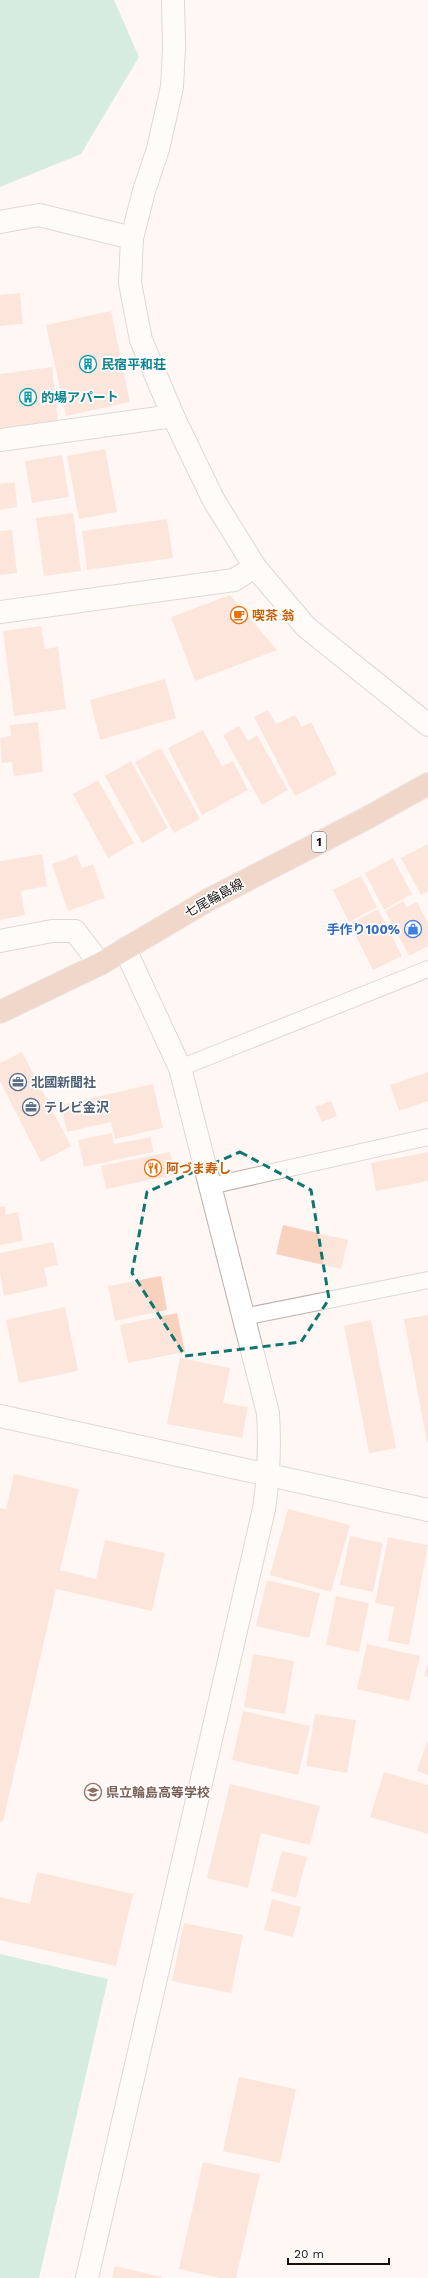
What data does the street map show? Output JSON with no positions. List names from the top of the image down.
{
  "streets": {
    "main road": ["1", "七尾輪島線"]
  },
  "places": {
    "building": ["民宿平和荘", "的場アパート"],
    "cafe": ["喫茶 翁"],
    "shop": ["手作り100%"],
    "office": ["北國新聞社", "テレビ金沢"],
    "restaurant": ["阿づま寿し"],
    "school or university": ["県立輪島高等学校"]
  },
  "scale_bar": "20 m"
}
